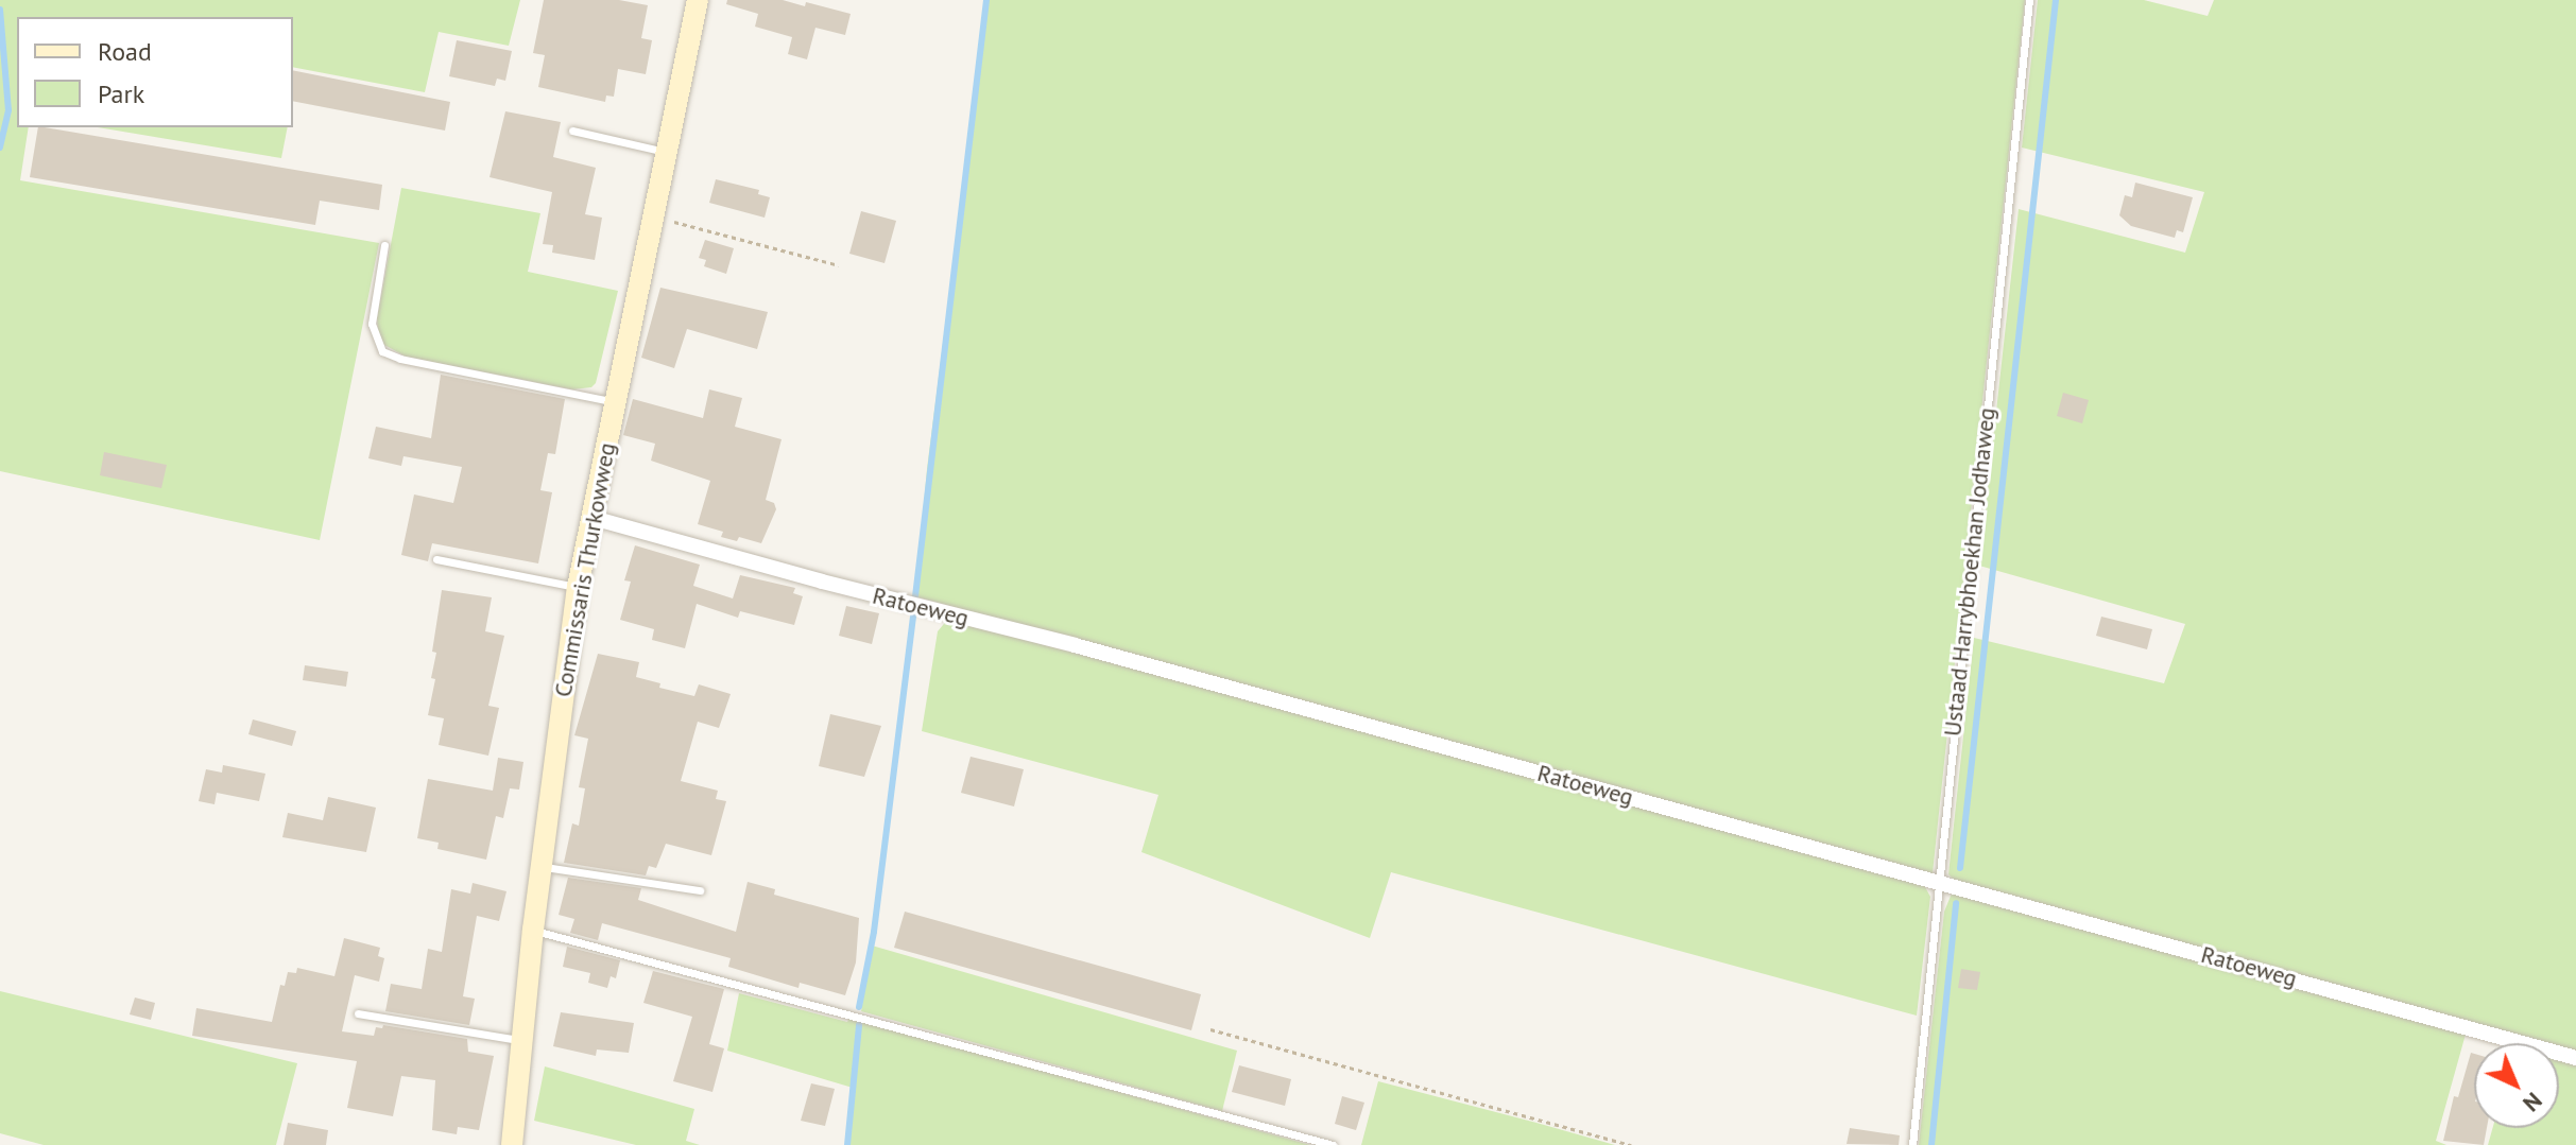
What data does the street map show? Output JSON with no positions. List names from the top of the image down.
{
  "streets": {
    "main road": ["Commissaris Thurkowweg"],
    "street": ["Ratoeweg"],
    "lane": ["Ustaad Harrybhoekhan Jodhaweg"]
  },
  "crossings": [
    ["Commissaris Thurkowweg", "Ratoeweg"],
    ["Ustaad Harrybhoekhan Jodhaweg", "Ratoeweg"]
  ],
  "legend": ["Road", "Park"],
  "north": "bottom right"
}
